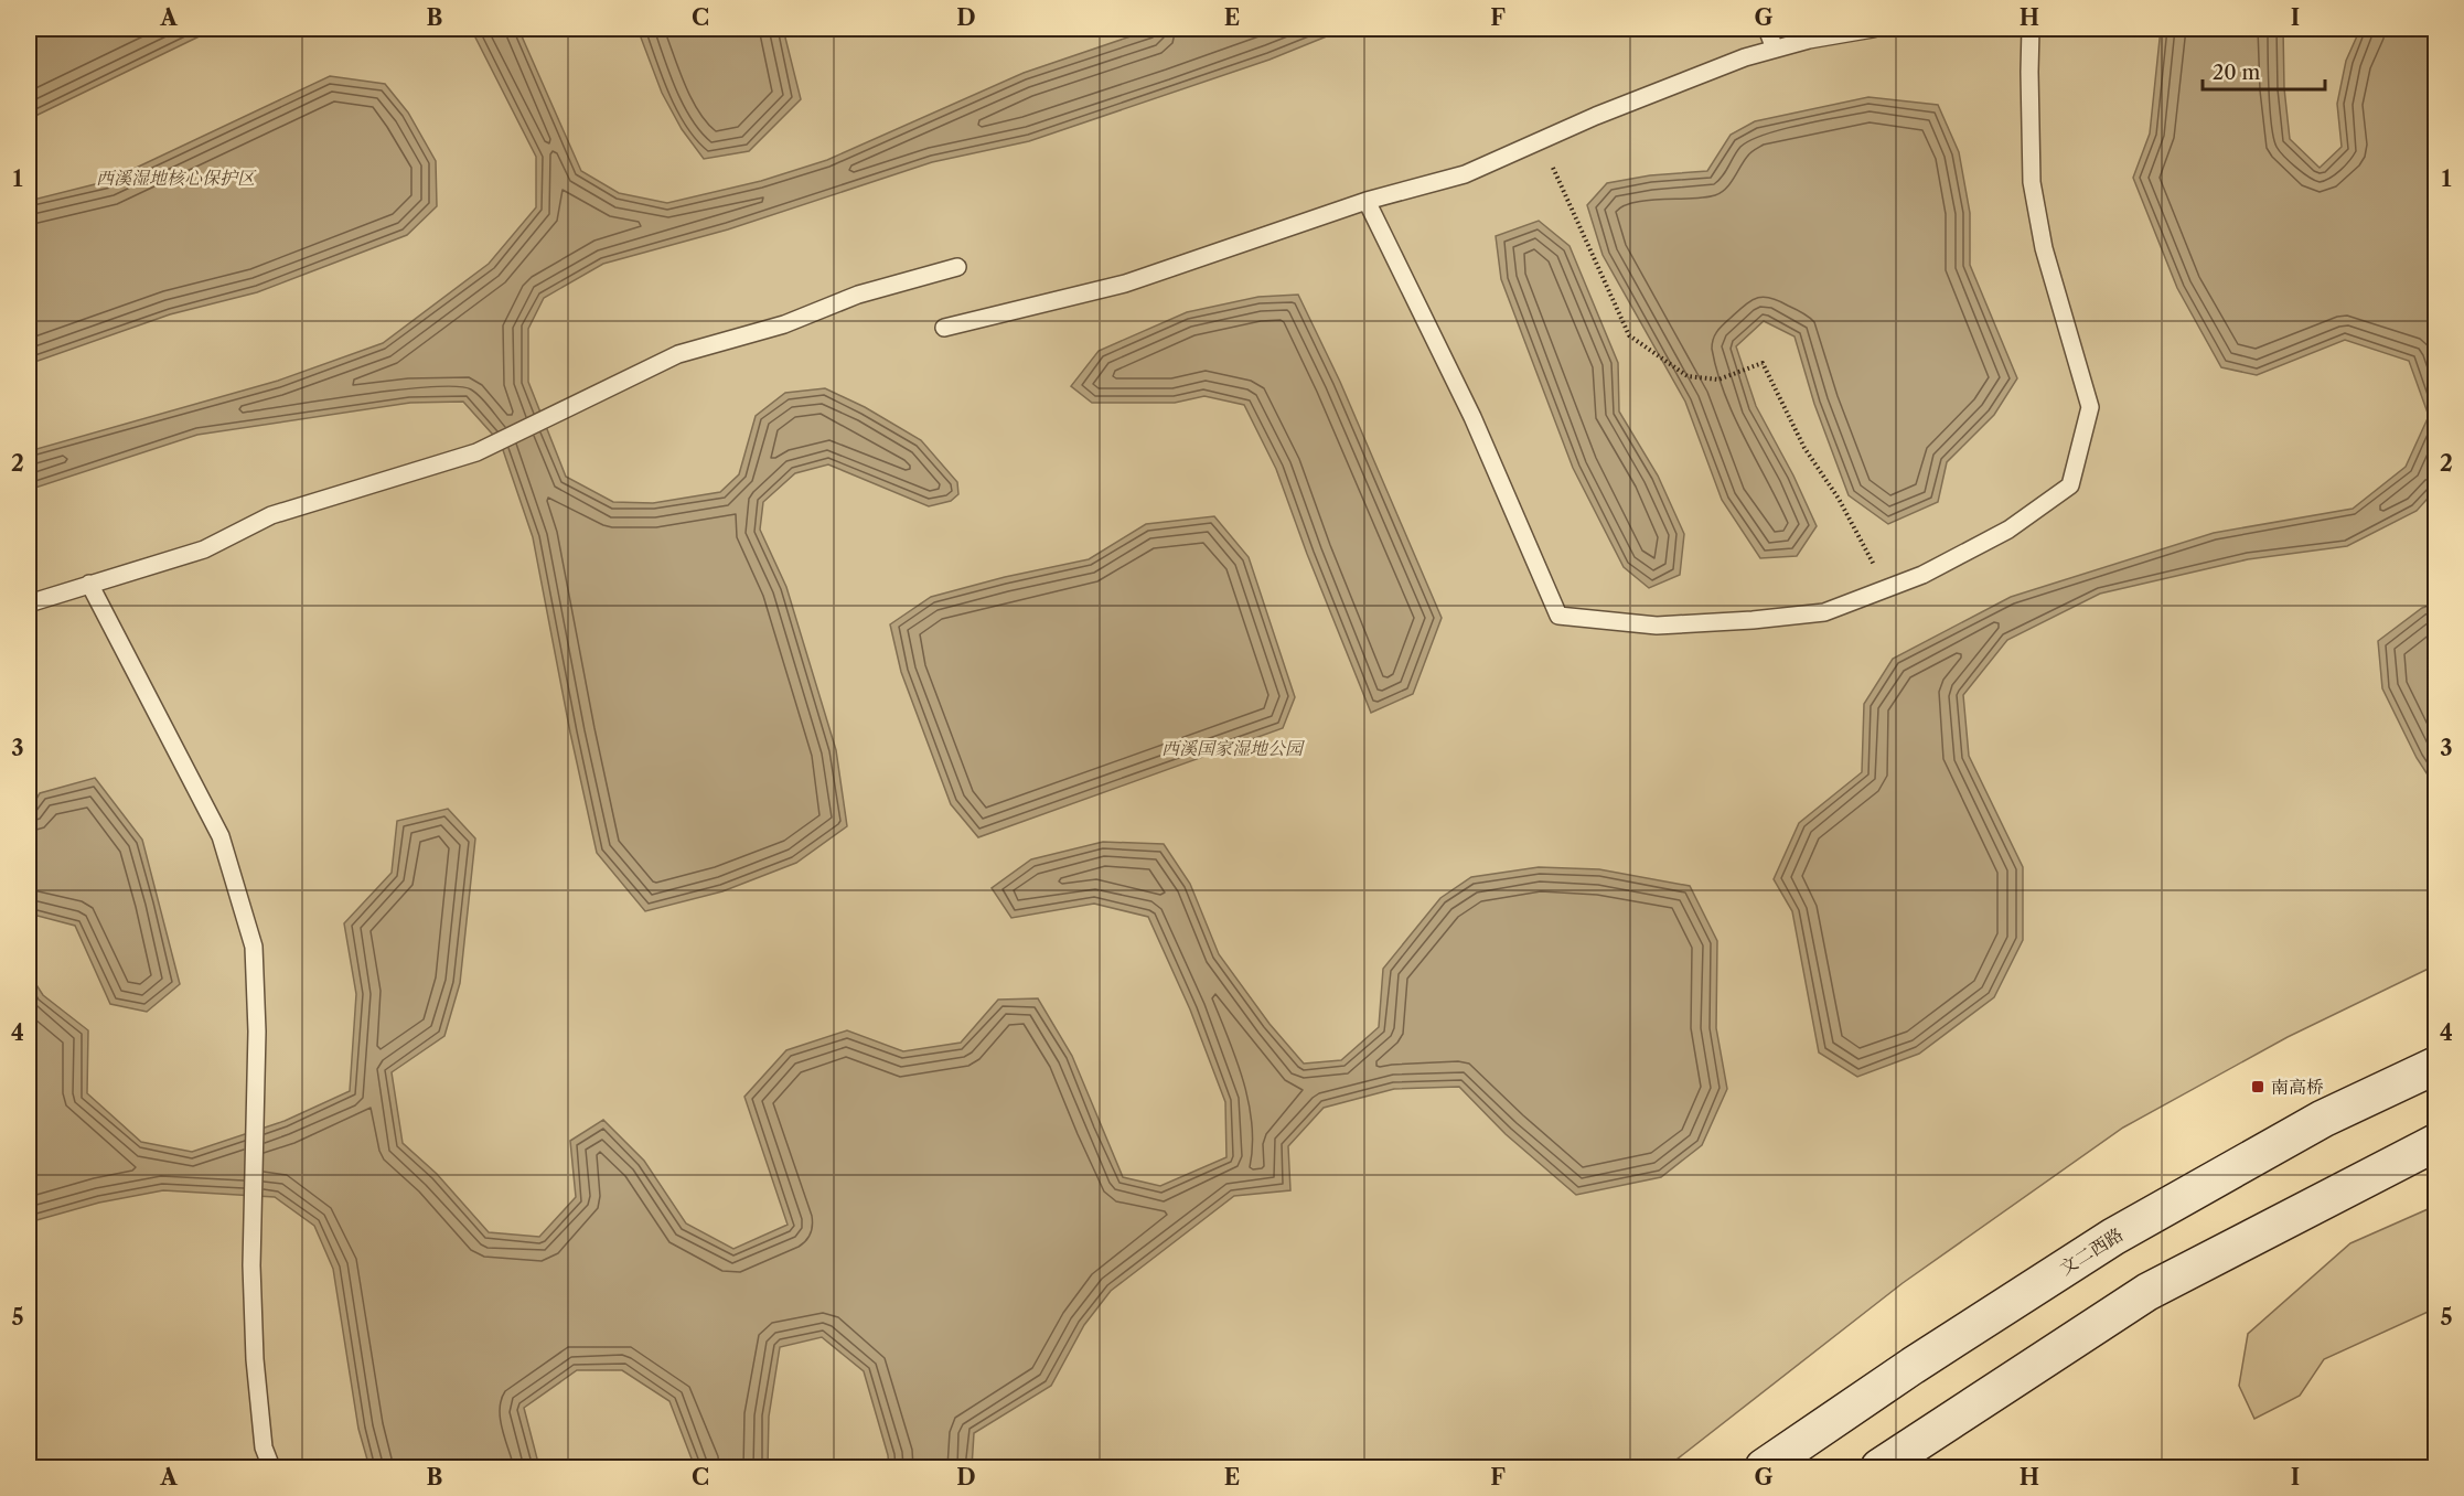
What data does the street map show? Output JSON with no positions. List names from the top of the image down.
{
  "streets": {
    "main road": ["文二西路"]
  },
  "parks": ["西溪湿地核心保护区", "西溪国家湿地公园"],
  "places": {
    "transit": ["南高桥"]
  },
  "scale_bar": "20 m",
  "grid": {
    "columns": [
      "A",
      "B",
      "C",
      "D",
      "E",
      "F",
      "G",
      "H",
      "I"
    ],
    "rows": [
      "1",
      "2",
      "3",
      "4",
      "5"
    ]
  }
}
